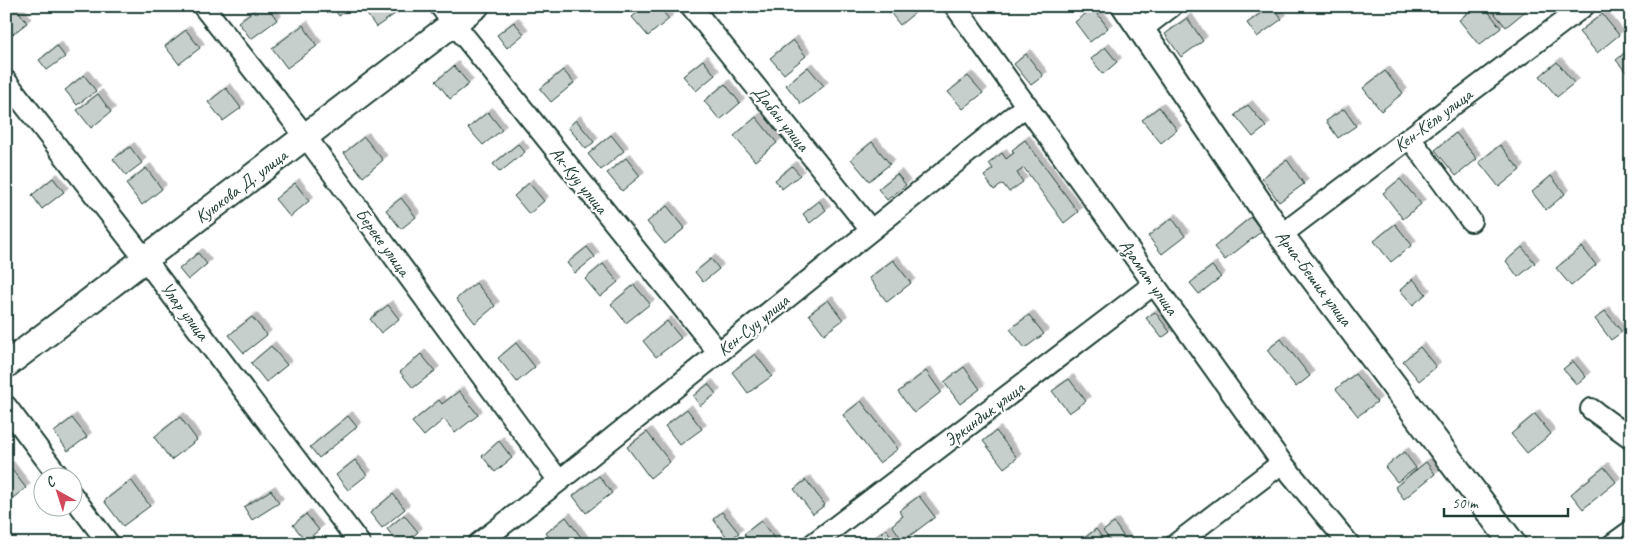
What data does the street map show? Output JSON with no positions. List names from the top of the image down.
{
  "streets": {
    "street": [
      "Дабан улица",
      "Кен-Кёль улица",
      "Ак-Куу улица",
      "Куюкова Д. улица",
      "Береке улица",
      "Азамат улица",
      "Арча-Бешик улица",
      "Улар улица",
      "Кен-Суу улица",
      "Эркиндик улица"
    ]
  },
  "crossings": [
    ["Дабан улица", "Кен-Суу улица"],
    ["Кен-Кёль улица", "Арча-Бешик улица"],
    ["Ак-Куу улица", "Куюкова Д. улица"],
    ["Ак-Куу улица", "Кен-Суу улица"],
    ["Куюкова Д. улица", "Береке улица"],
    ["Куюкова Д. улица", "Улар улица"],
    ["Береке улица", "Кен-Суу улица"],
    ["Азамат улица", "Кен-Суу улица"],
    ["Азамат улица", "Эркиндик улица"]
  ],
  "scale_bar": "50 m",
  "north": "top left"
}
